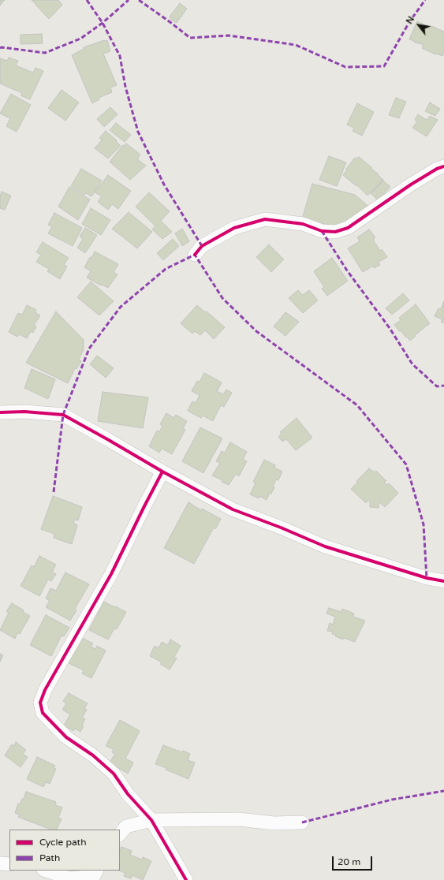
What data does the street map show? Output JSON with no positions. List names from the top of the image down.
{
  "legend": ["Cycle path", "Path"],
  "scale_bar": "20 m",
  "north": "top left"
}
